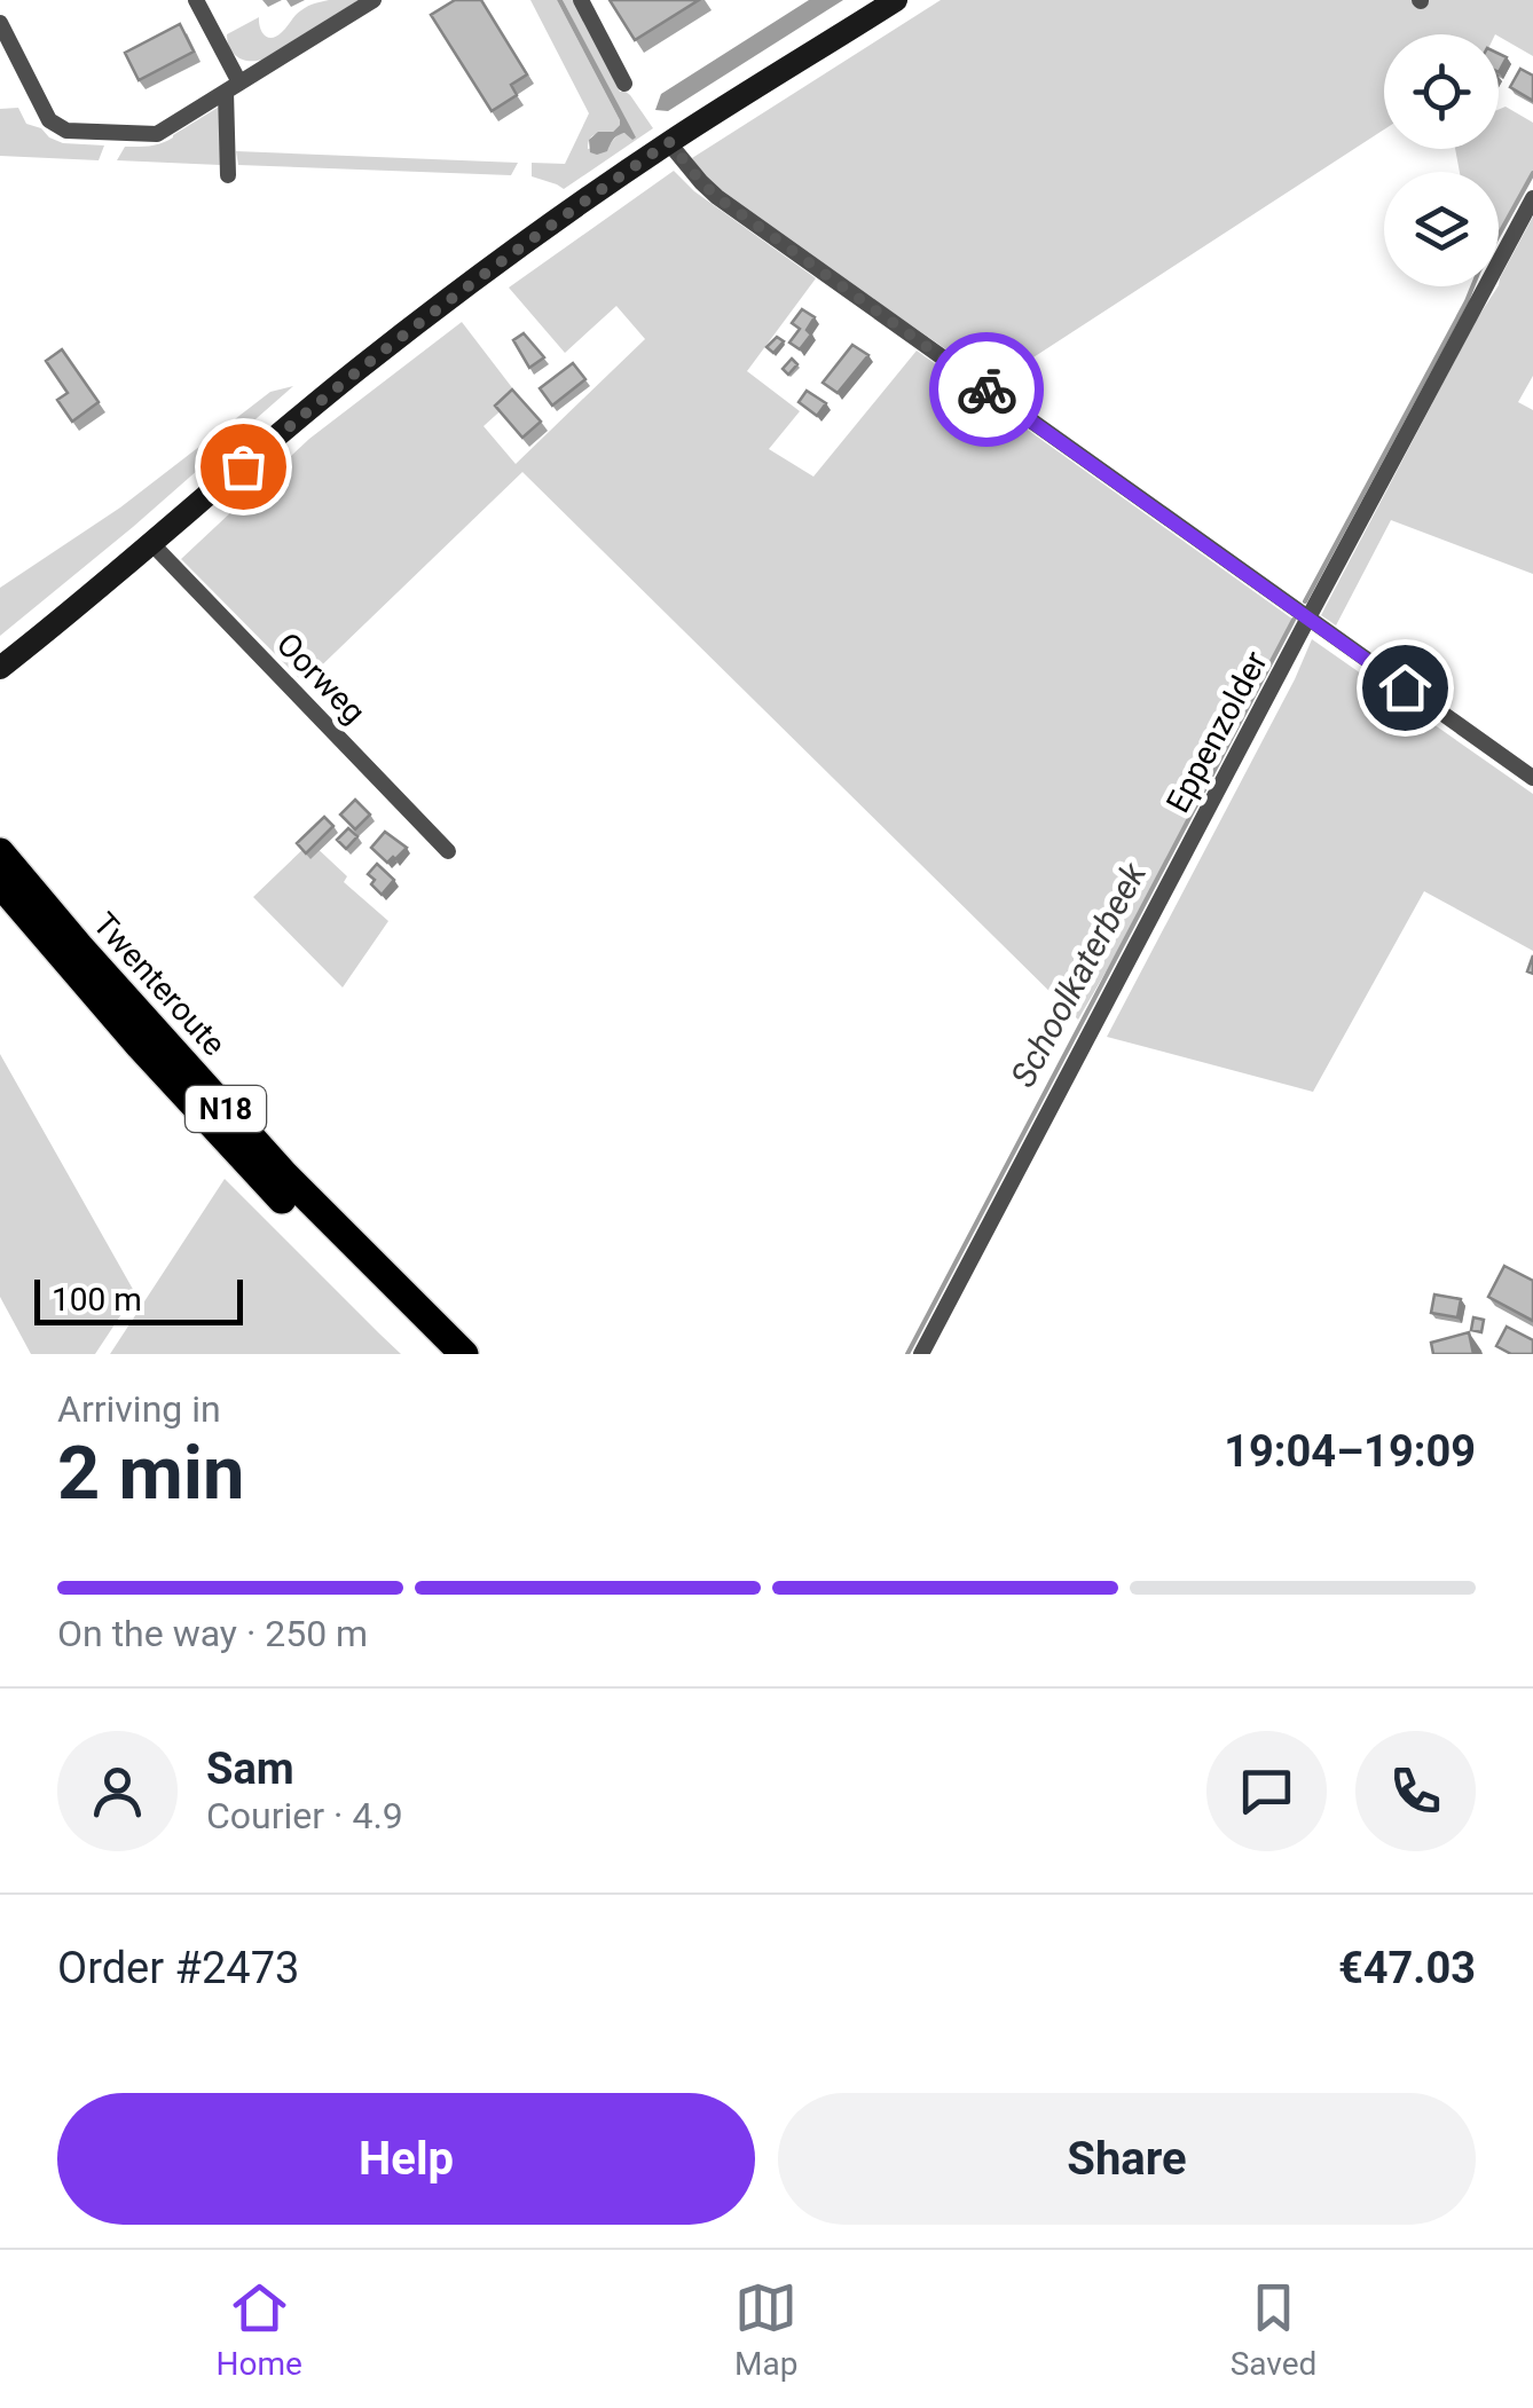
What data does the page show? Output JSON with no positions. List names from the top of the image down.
{
  "streets": {
    "highway": ["Twenteroute", "N18"],
    "street": ["Oorweg", "Eppenzolder"]
  },
  "water": ["Schoolkaterbeek"],
  "scale_bar": "100 m",
  "page": {
    "scale": "100 m",
    "heading": ["2 min", "Arriving in", "19:04–19:09"],
    "panel": [
      "Sam",
      "Courier · 4.9",
      "Order #2473",
      "€47.03"
    ],
    "bar": "On the way · 250 m",
    "buttons": ["Help", "Share"],
    "tabs": ["Home", "Map", "Saved"]
  }
}
